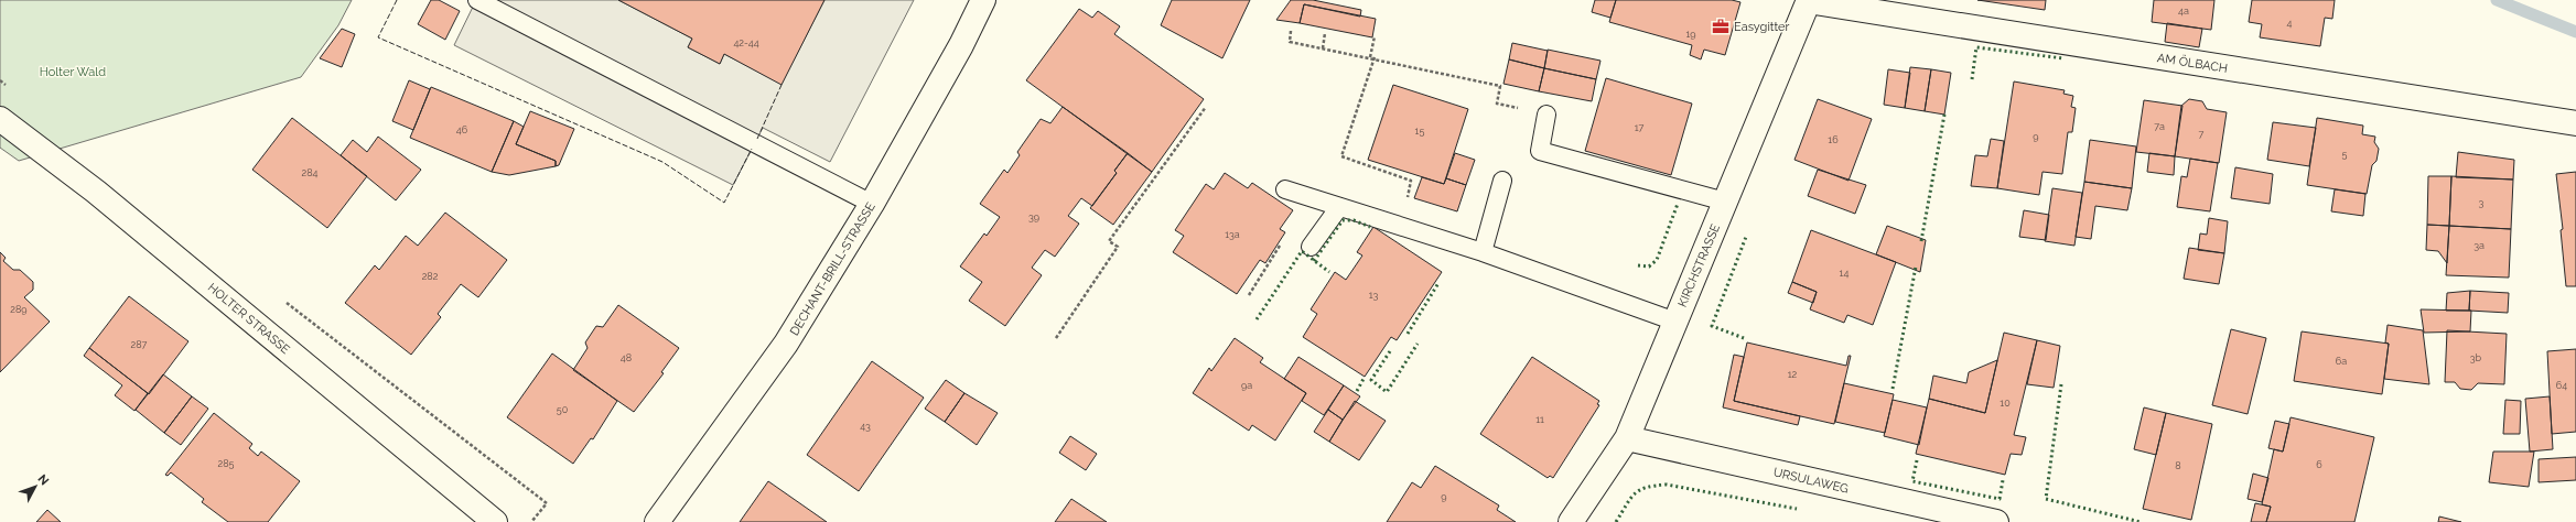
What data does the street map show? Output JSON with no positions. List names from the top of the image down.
{
  "streets": {
    "street": [
      "AM ÖLBACH",
      "KIRCHSTRASSE",
      "DECHANT-BRILL-STRASSE",
      "HOLTER STRASSE",
      "URSULAWEG"
    ]
  },
  "crossings": [
    ["AM ÖLBACH", "KIRCHSTRASSE"],
    ["KIRCHSTRASSE", "URSULAWEG"]
  ],
  "parks": ["Holter Wald"],
  "places": {
    "office": ["Easygitter"]
  },
  "house_numbers": [
    "4a",
    "4",
    "19",
    "42-44",
    "7a",
    "17",
    "46",
    "15",
    "7",
    "9",
    "16",
    "5",
    "284",
    "3",
    "39",
    "13a",
    "3a",
    "14",
    "282",
    "13",
    "289",
    "287",
    "48",
    "3b",
    "6a",
    "12",
    "9a",
    "64",
    "10",
    "50",
    "11",
    "43",
    "285",
    "6",
    "8",
    "9"
  ],
  "north": "top right"
}
